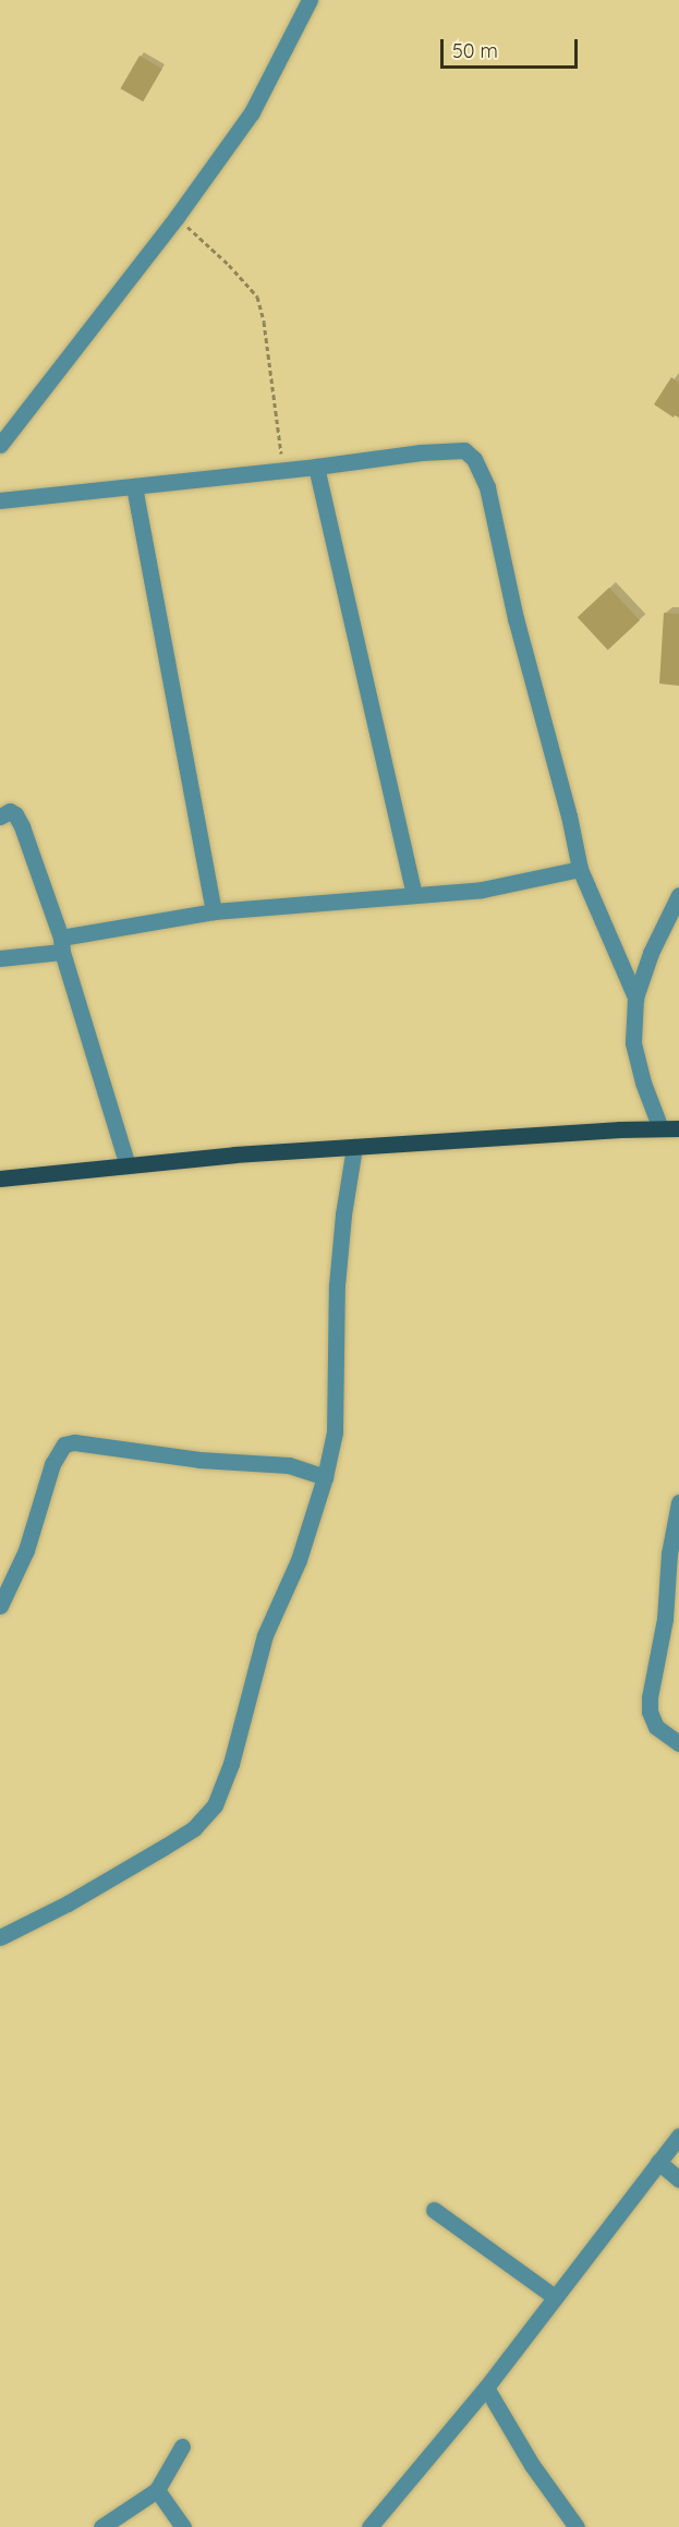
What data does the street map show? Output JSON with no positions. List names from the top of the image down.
{
  "scale_bar": "50 m"
}
